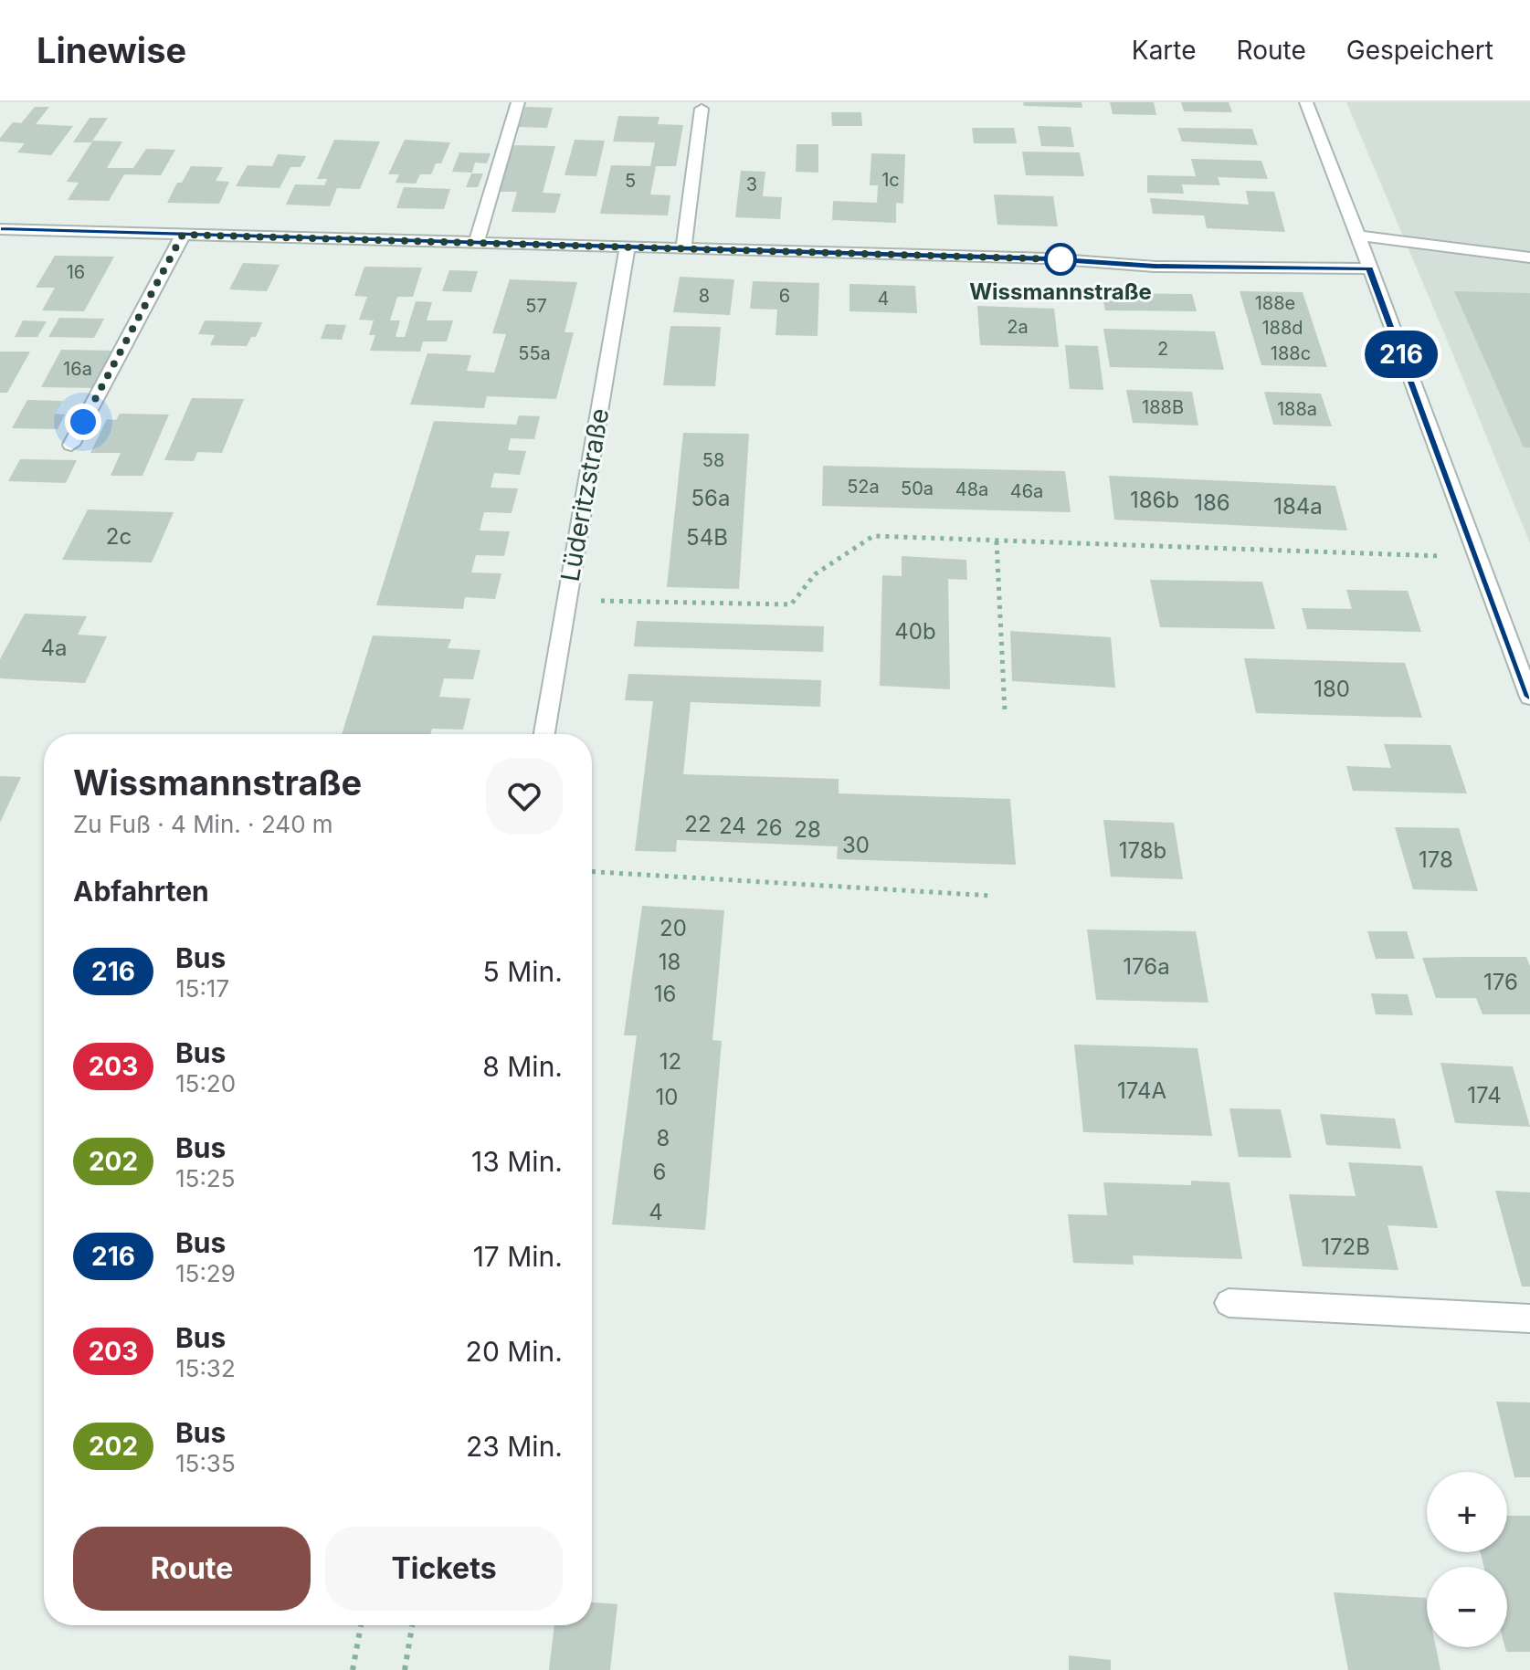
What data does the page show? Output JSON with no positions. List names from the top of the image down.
{
  "streets": {
    "street": ["Lüderitzstraße"]
  },
  "places": ["Wissmannstraße"],
  "lines": ["bus line 216"],
  "house_numbers": [
    "1c",
    "5",
    "3",
    "16",
    "8",
    "6",
    "4",
    "188e",
    "57",
    "2a",
    "188d",
    "2",
    "55a",
    "188c",
    "16a",
    "188B",
    "188a",
    "58",
    "52a",
    "50a",
    "48a",
    "46a",
    "56a",
    "186b",
    "186",
    "184a",
    "2c",
    "54B",
    "40b",
    "4a",
    "180",
    "22",
    "24",
    "26",
    "28",
    "30",
    "178b",
    "178",
    "20",
    "18",
    "176a",
    "176",
    "16",
    "12",
    "174A",
    "174",
    "10",
    "8",
    "6",
    "4",
    "172B"
  ],
  "page": {
    "header": "Linewise",
    "nav": ["Karte", "Route", "Gespeichert"],
    "on_map": "216",
    "heading": [
      ["Wissmannstraße", "Zu Fuß · 4 Min. · 240 m"],
      "Abfahrten"
    ],
    "list": [
      {
        "mark": "216",
        "name": "Bus",
        "note": "15:17",
        "value": "5 Min."
      },
      {
        "mark": "203",
        "name": "Bus",
        "note": "15:20",
        "value": "8 Min."
      },
      {
        "mark": "202",
        "name": "Bus",
        "note": "15:25",
        "value": "13 Min."
      },
      {
        "mark": "216",
        "name": "Bus",
        "note": "15:29",
        "value": "17 Min."
      },
      {
        "mark": "203",
        "name": "Bus",
        "note": "15:32",
        "value": "20 Min."
      },
      {
        "mark": "202",
        "name": "Bus",
        "note": "15:35",
        "value": "23 Min."
      }
    ],
    "map_buttons": ["+", "−"],
    "buttons": ["Route", "Tickets"]
  }
}
